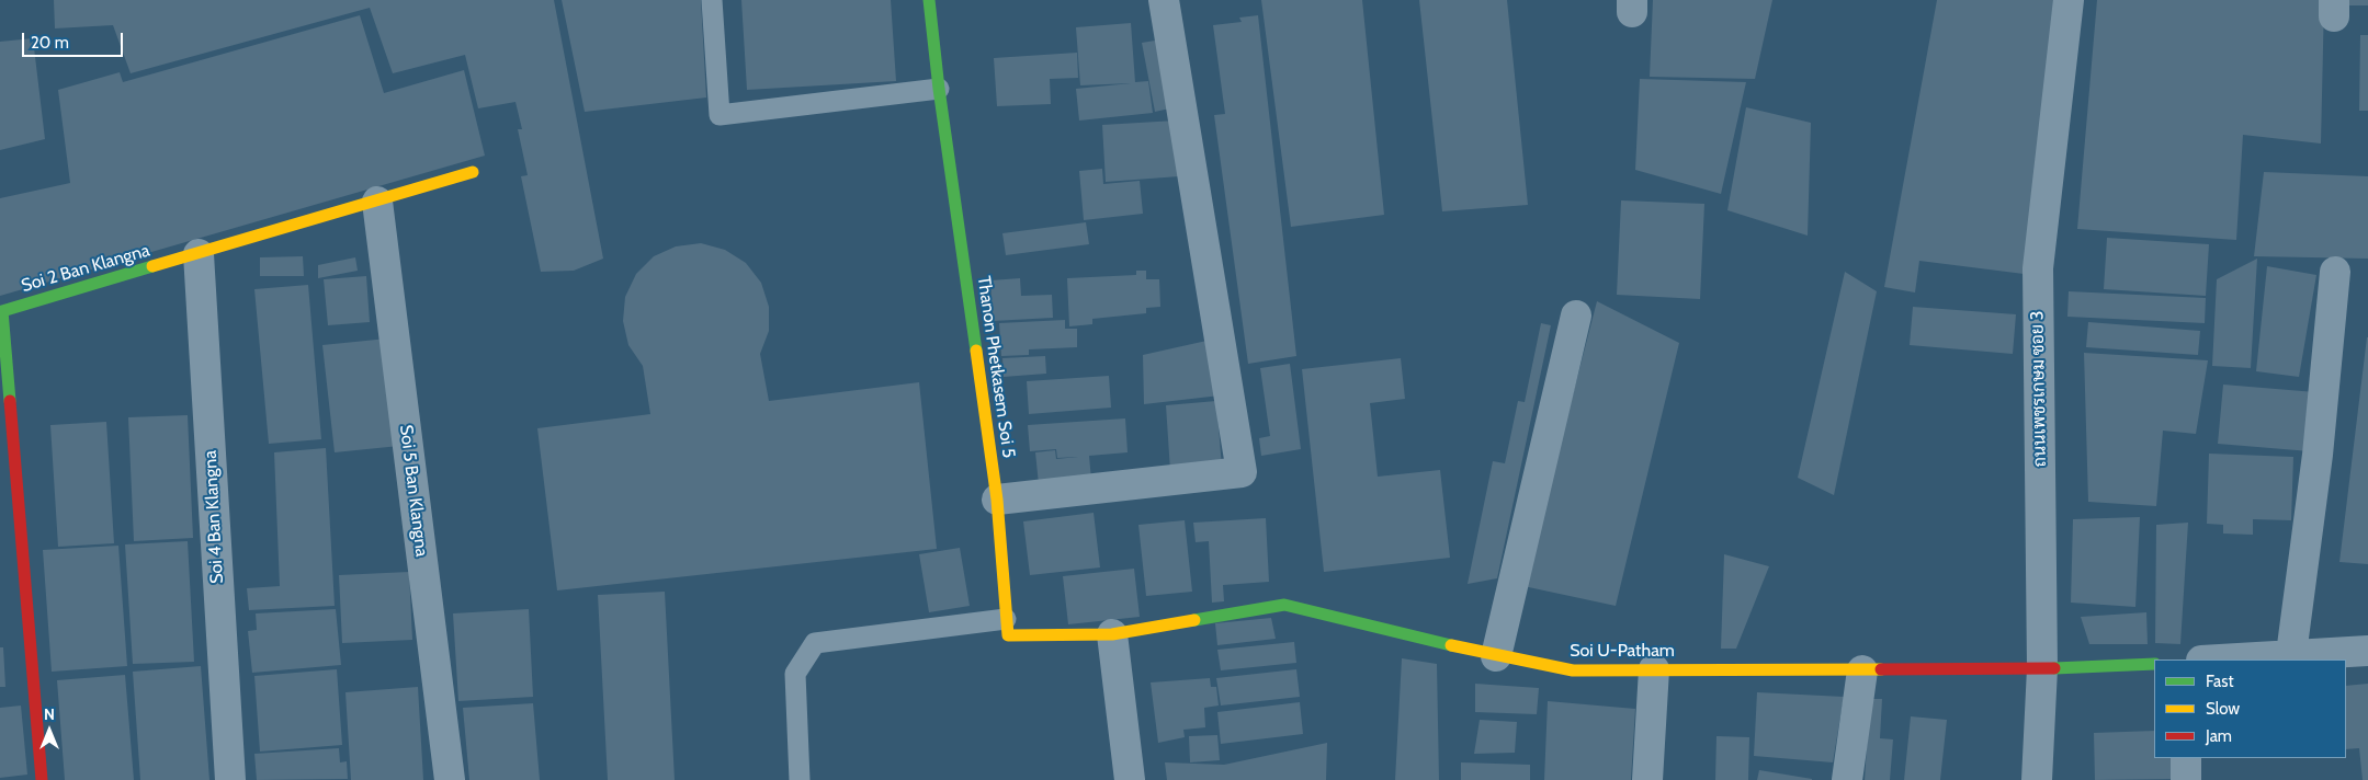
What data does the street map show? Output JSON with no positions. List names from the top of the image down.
{
  "streets": {
    "street": [
      "Soi 2 Ban Klangna",
      "Thanon Phetkasem Soi 5",
      "ถนนเพชรเกษม ซอย 3",
      "Soi 5 Ban Klangna",
      "Soi 4 Ban Klangna",
      "Soi U-Patham"
    ]
  },
  "crossings": [
    ["Soi 2 Ban Klangna", "Soi 5 Ban Klangna"],
    ["Soi 2 Ban Klangna", "Soi 4 Ban Klangna"],
    ["ถนนเพชรเกษม ซอย 3", "Soi U-Patham"]
  ],
  "legend": ["Fast", "Slow", "Jam"],
  "scale_bar": "20 m",
  "north": "top"
}
